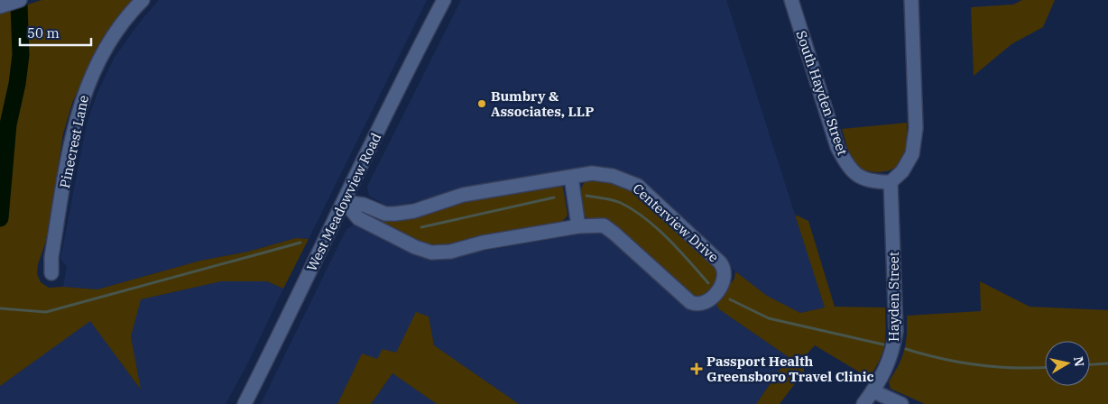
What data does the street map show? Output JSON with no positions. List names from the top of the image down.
{
  "streets": {
    "street": [
      "South Hayden Street",
      "Pinecrest Lane",
      "West Meadowview Road",
      "Centerview Drive",
      "Hayden Street"
    ]
  },
  "crossings": [
    ["South Hayden Street", "Hayden Street"],
    ["West Meadowview Road", "Centerview Drive"]
  ],
  "places": {
    "other": ["Bumbry & Associates, LLP"],
    "health": ["Passport Health Greensboro Travel Clinic"]
  },
  "scale_bar": "50 m",
  "north": "right"
}
